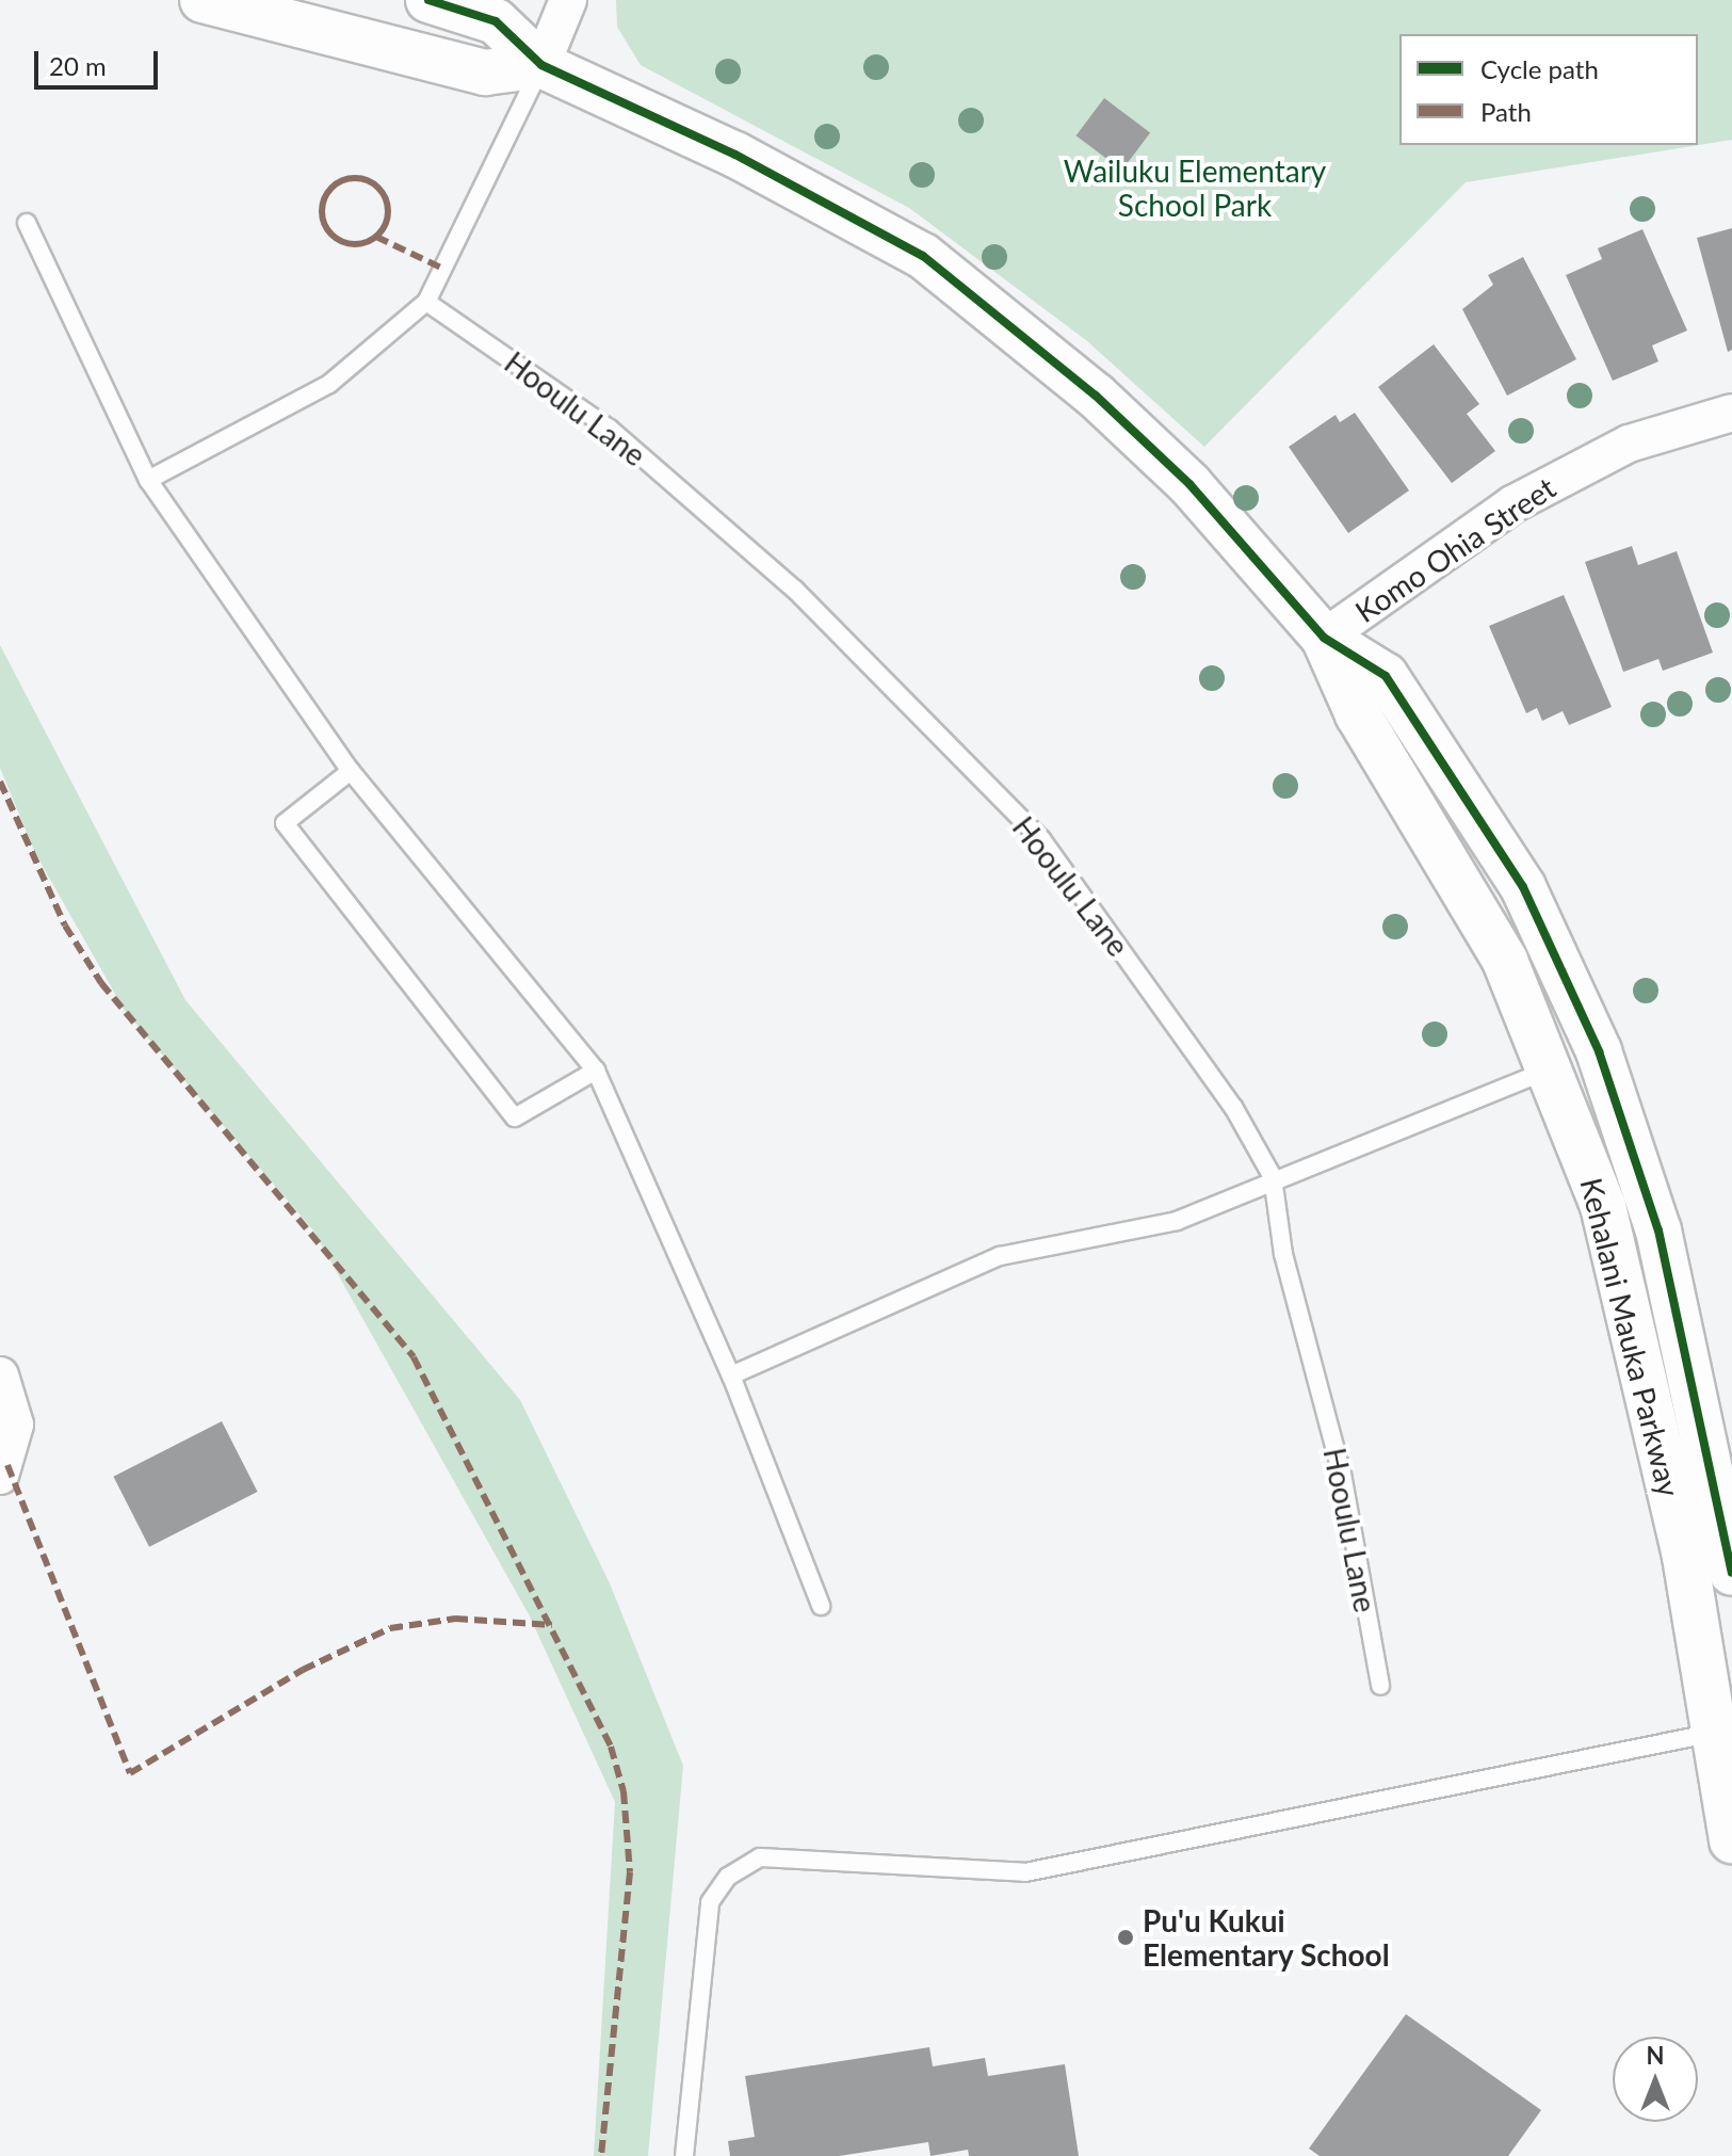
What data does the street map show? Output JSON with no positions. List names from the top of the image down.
{
  "streets": {
    "street": ["Komo Ohia Street", "Kehalani Mauka Parkway"],
    "lane": ["Hooulu Lane"]
  },
  "crossings": [
    ["Komo Ohia Street", "Kehalani Mauka Parkway"]
  ],
  "parks": ["Wailuku Elementary School Park"],
  "places": ["Pu'u Kukui Elementary School"],
  "legend": ["Cycle path", "Path"],
  "scale_bar": "20 m",
  "north": "top"
}
